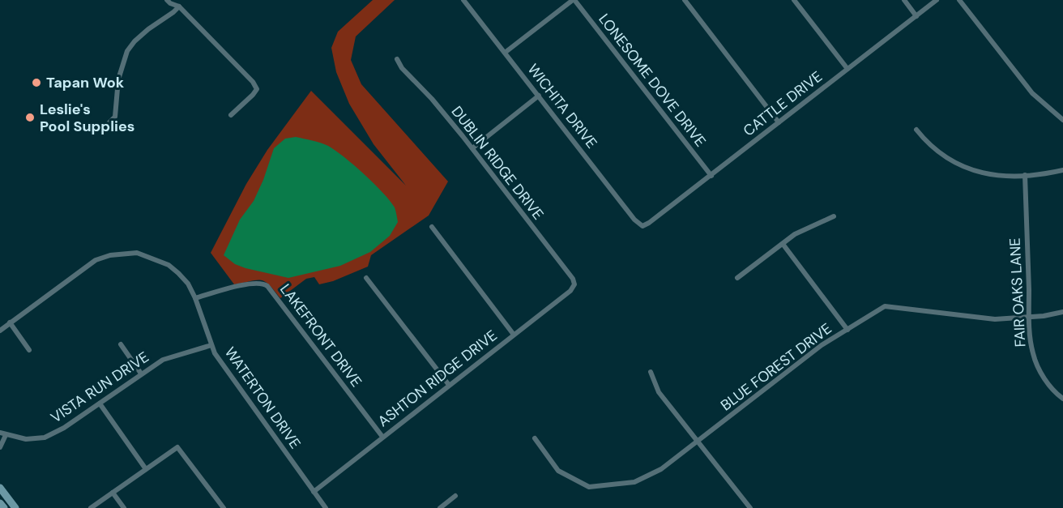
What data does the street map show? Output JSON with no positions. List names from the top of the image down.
{
  "streets": {
    "street": [
      "LONESOME DOVE DRIVE",
      "CATTLE DRIVE",
      "WICHITA DRIVE",
      "DUBLIN RIDGE DRIVE",
      "FAIR OAKS LANE",
      "LAKEFRONT DRIVE",
      "BLUE FOREST DRIVE",
      "ASHTON RIDGE DRIVE",
      "VISTA RUN DRIVE",
      "WATERTON DRIVE"
    ]
  },
  "crossings": [
    ["LONESOME DOVE DRIVE", "CATTLE DRIVE"],
    ["CATTLE DRIVE", "WICHITA DRIVE"],
    ["DUBLIN RIDGE DRIVE", "ASHTON RIDGE DRIVE"],
    ["FAIR OAKS LANE", "BLUE FOREST DRIVE"],
    ["LAKEFRONT DRIVE", "ASHTON RIDGE DRIVE"],
    ["LAKEFRONT DRIVE", "WATERTON DRIVE"],
    ["ASHTON RIDGE DRIVE", "WATERTON DRIVE"],
    ["VISTA RUN DRIVE", "WATERTON DRIVE"]
  ],
  "places": ["Tapan Wok", "Leslie's Pool Supplies"]
}
